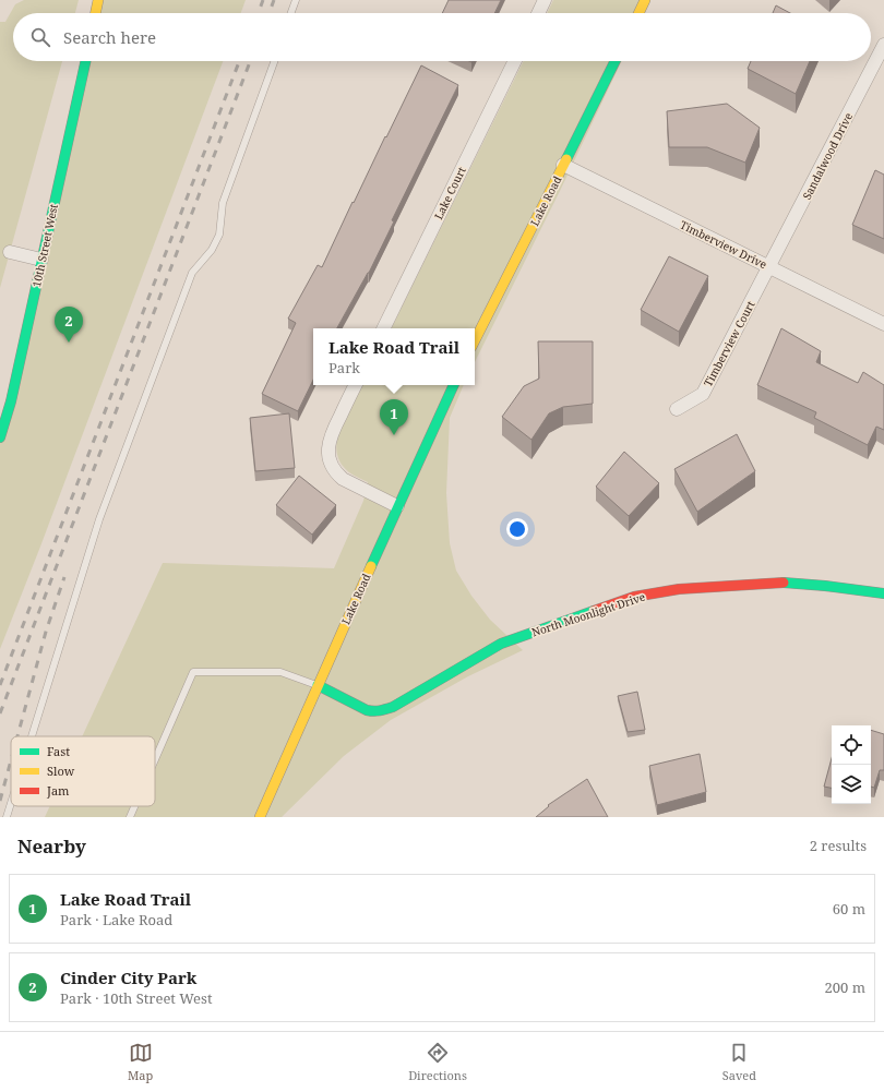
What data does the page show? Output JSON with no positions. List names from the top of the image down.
{
  "streets": {
    "street": [
      "Sandalwood Drive",
      "Lake Court",
      "Lake Road",
      "Timberview Drive",
      "10th Street West",
      "Timberview Court",
      "North Moonlight Drive"
    ]
  },
  "crossings": [
    ["Sandalwood Drive", "Timberview Drive"],
    ["Sandalwood Drive", "Timberview Court"],
    ["Lake Road", "Timberview Drive"],
    ["Lake Road", "North Moonlight Drive"],
    ["Timberview Drive", "Timberview Court"]
  ],
  "legend": ["Fast", "Slow", "Jam"],
  "page": {
    "search": "Search here",
    "pins": ["2", "1"],
    "popup": ["Lake Road Trail", "Park"],
    "heading": ["Nearby", "2 results"],
    "list": [
      {
        "mark": "1",
        "name": "Lake Road Trail",
        "note": "Park · Lake Road",
        "value": "60 m"
      },
      {
        "mark": "2",
        "name": "Cinder City Park",
        "note": "Park · 10th Street West",
        "value": "200 m"
      }
    ],
    "nav": ["Map", "Directions", "Saved"]
  }
}
